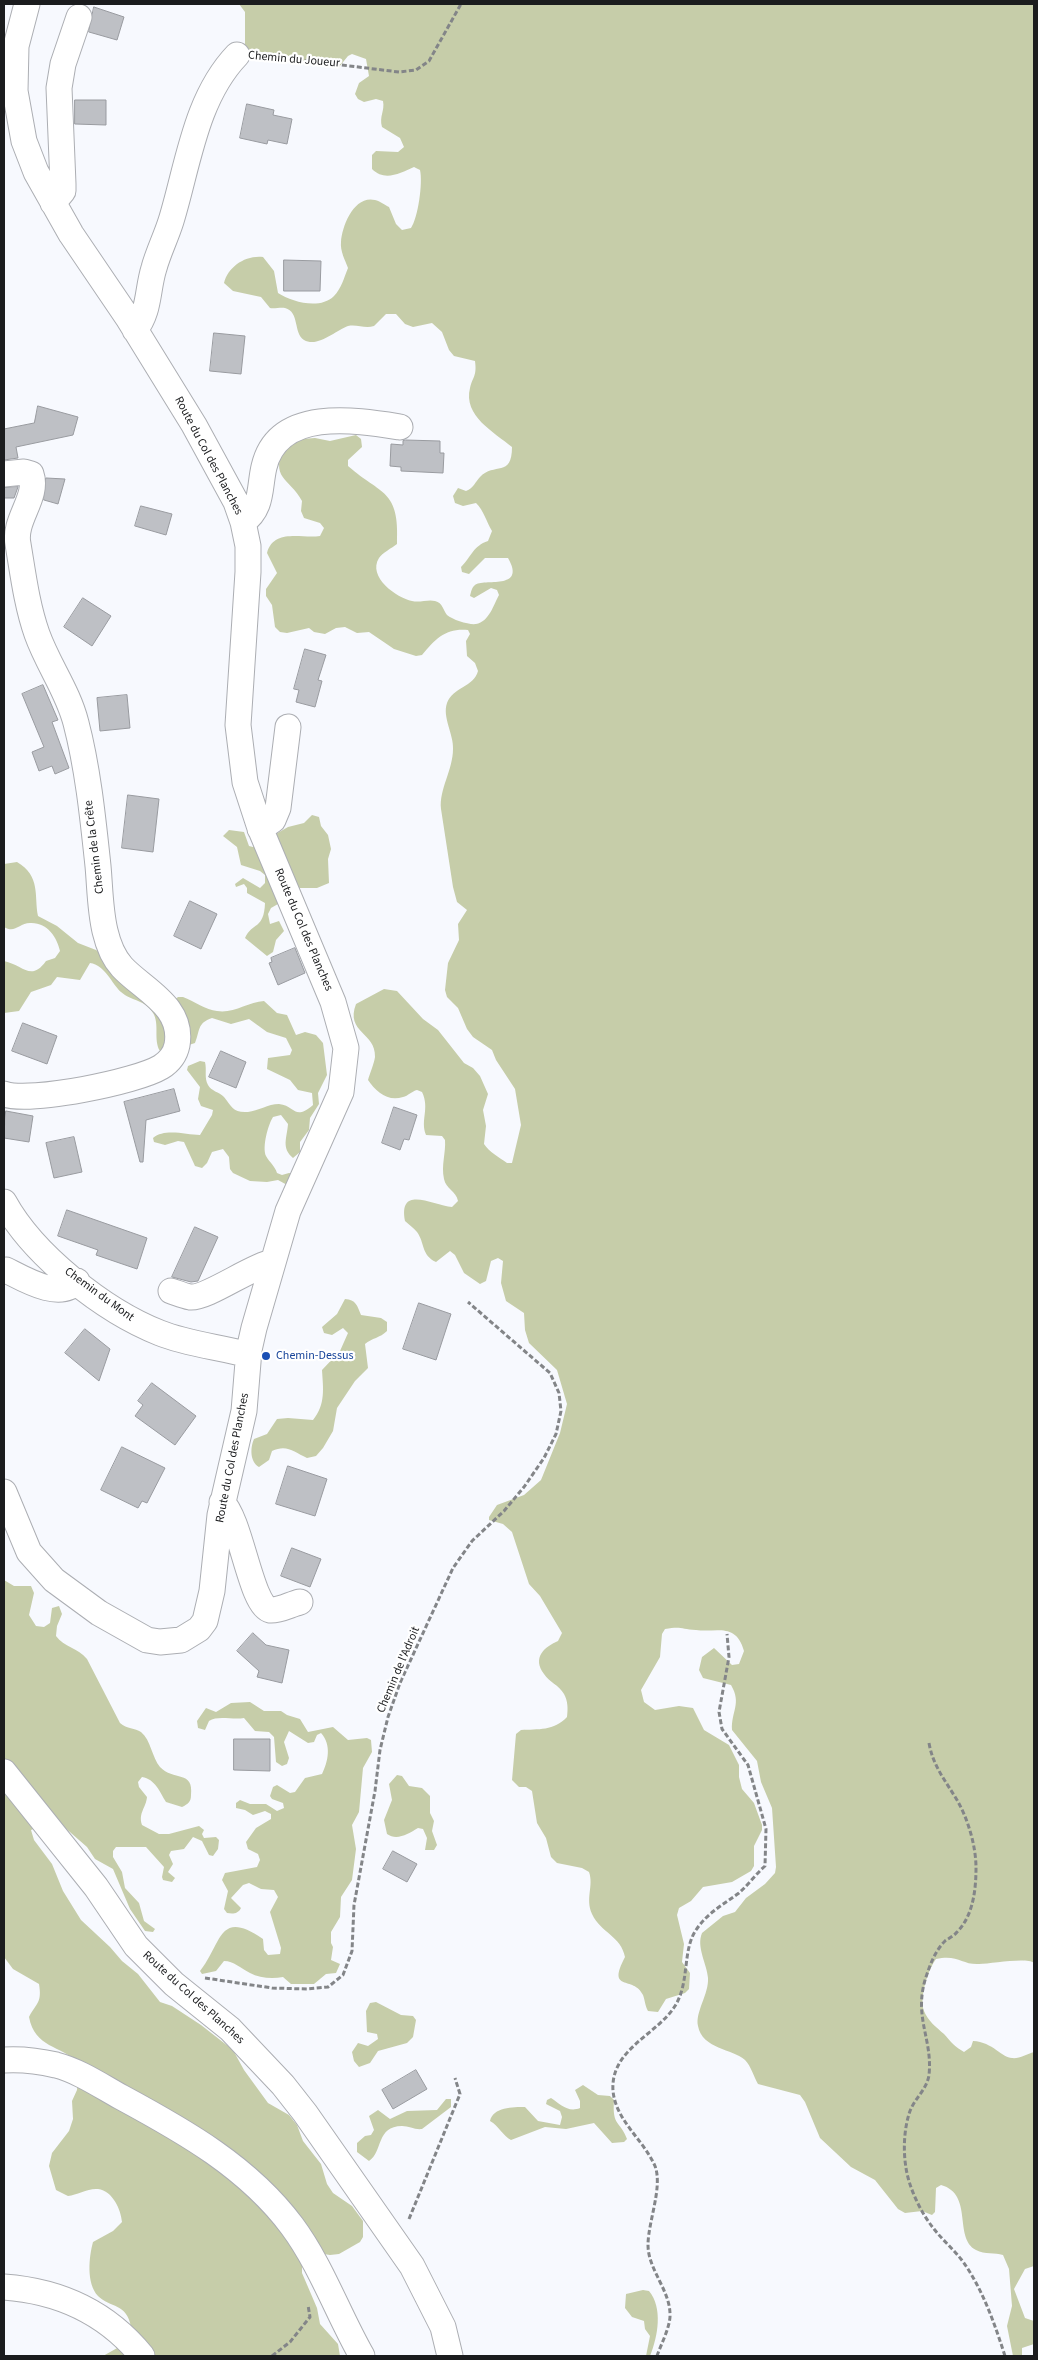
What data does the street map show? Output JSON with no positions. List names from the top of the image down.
{
  "streets": {
    "street": [
      "Chemin du Joueur",
      "Route du Col des Planches",
      "Chemin de la Crête",
      "Chemin du Mont"
    ],
    "path": ["Chemin de l'Adroit"]
  },
  "crossings": [
    ["Chemin du Joueur", "Route du Col des Planches"],
    ["Route du Col des Planches", "Chemin du Mont"],
    ["Route du Col des Planches", "Chemin de l'Adroit"]
  ],
  "places": ["Chemin-Dessus"]
}
